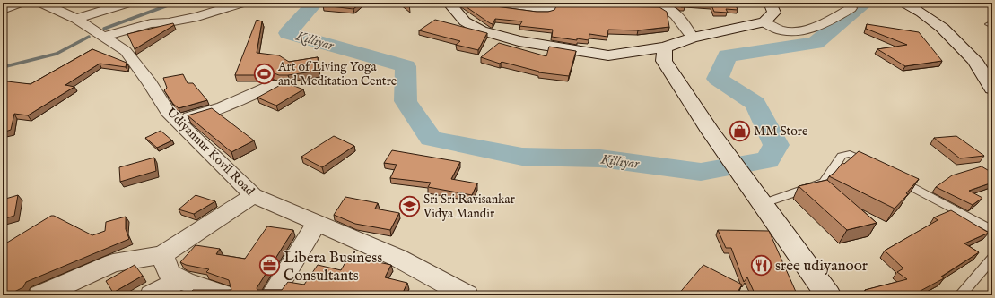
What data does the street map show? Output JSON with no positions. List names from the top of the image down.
{
  "streets": {
    "street": ["Udiyannur Kovil Road"]
  },
  "water": ["Killiyar"],
  "places": {
    "sports": ["Art of Living Yoga and Meditation Centre"],
    "shop": ["MM Store"],
    "school or university": ["Sri Sri Ravisankar Vidya Mandir"],
    "restaurant": ["sree udiyanoor"],
    "office": ["Libera Business Consultants"]
  }
}
